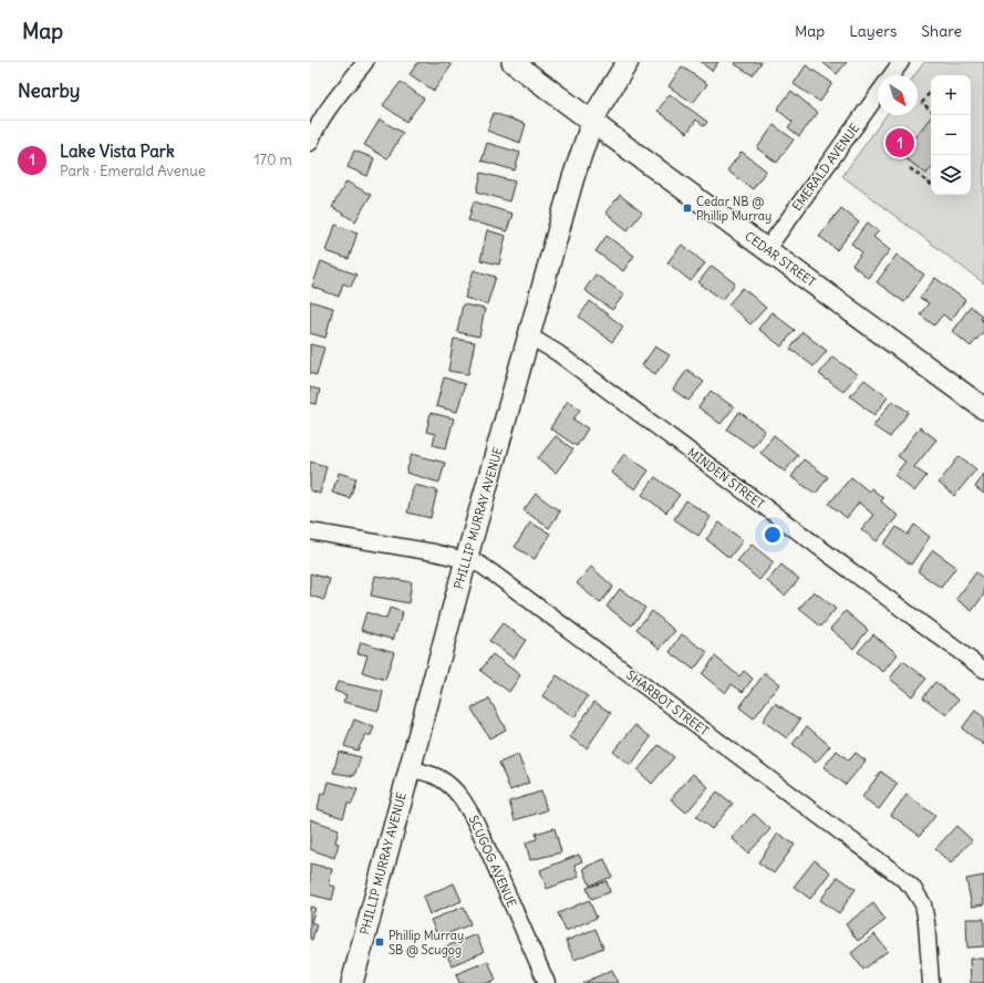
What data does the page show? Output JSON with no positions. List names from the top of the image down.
{
  "streets": {
    "street": [
      "EMERALD AVENUE",
      "CEDAR STREET",
      "MINDEN STREET",
      "PHILLIP MURRAY AVENUE",
      "SHARBOT STREET",
      "SCUGOG AVENUE"
    ]
  },
  "crossings": [
    ["EMERALD AVENUE", "CEDAR STREET"],
    ["CEDAR STREET", "PHILLIP MURRAY AVENUE"],
    ["MINDEN STREET", "PHILLIP MURRAY AVENUE"],
    ["PHILLIP MURRAY AVENUE", "SHARBOT STREET"],
    ["PHILLIP MURRAY AVENUE", "SCUGOG AVENUE"]
  ],
  "places": {
    "transit": ["Cedar NB @ Phillip Murray", "Phillip Murray SB @ Scugog"]
  },
  "north": "bottom right",
  "page": {
    "header": "Map",
    "nav": ["Map", "Layers", "Share"],
    "heading": "Nearby",
    "map_buttons": ["+", "−"],
    "list": [
      {
        "mark": "1",
        "name": "Lake Vista Park",
        "note": "Park · Emerald Avenue",
        "value": "170 m"
      }
    ],
    "pins": "1"
  }
}
